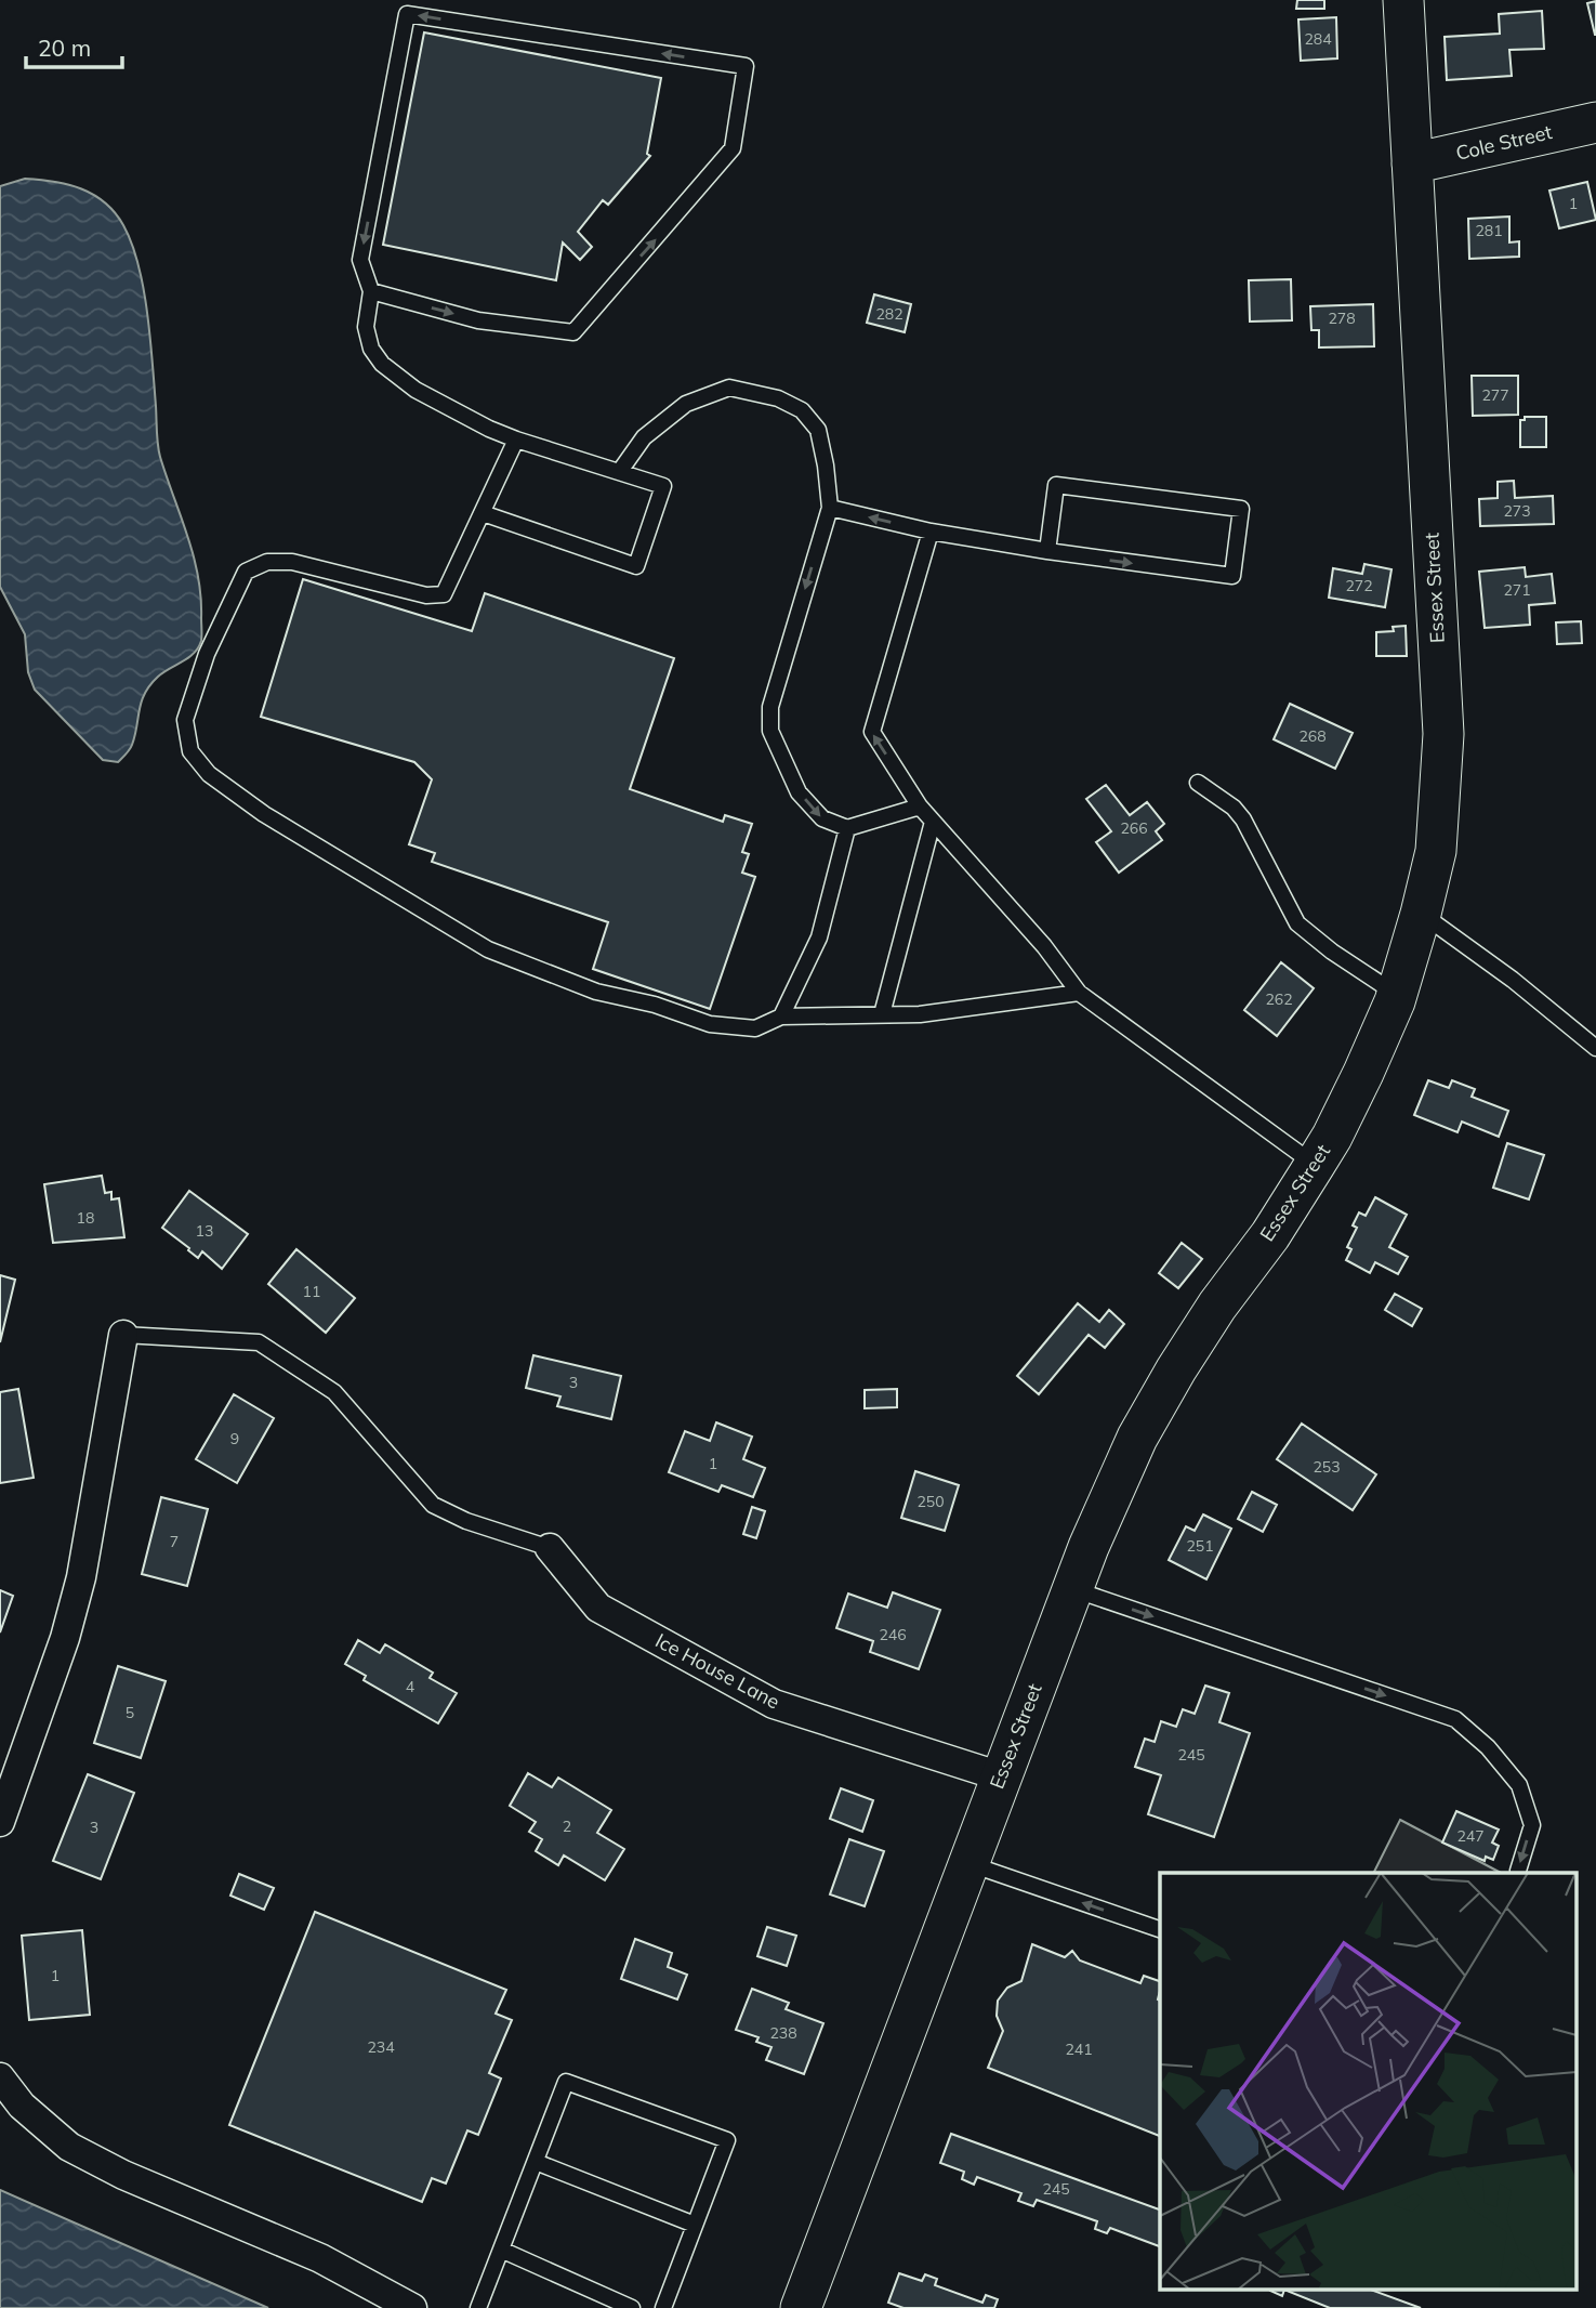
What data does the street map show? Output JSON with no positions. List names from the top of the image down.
{
  "streets": {
    "main road": ["Cole Street", "Essex Street"],
    "street": ["Ice House Lane"]
  },
  "crossings": [
    ["Cole Street", "Essex Street"],
    ["Essex Street", "Ice House Lane"]
  ],
  "house_numbers": [
    "284",
    "1",
    "281",
    "282",
    "278",
    "277",
    "273",
    "272",
    "271",
    "268",
    "266",
    "262",
    "18",
    "13",
    "11",
    "3",
    "9",
    "1",
    "253",
    "250",
    "7",
    "251",
    "246",
    "4",
    "5",
    "245",
    "2",
    "3",
    "247",
    "1",
    "238",
    "234",
    "241",
    "245"
  ],
  "scale_bar": "20 m"
}
